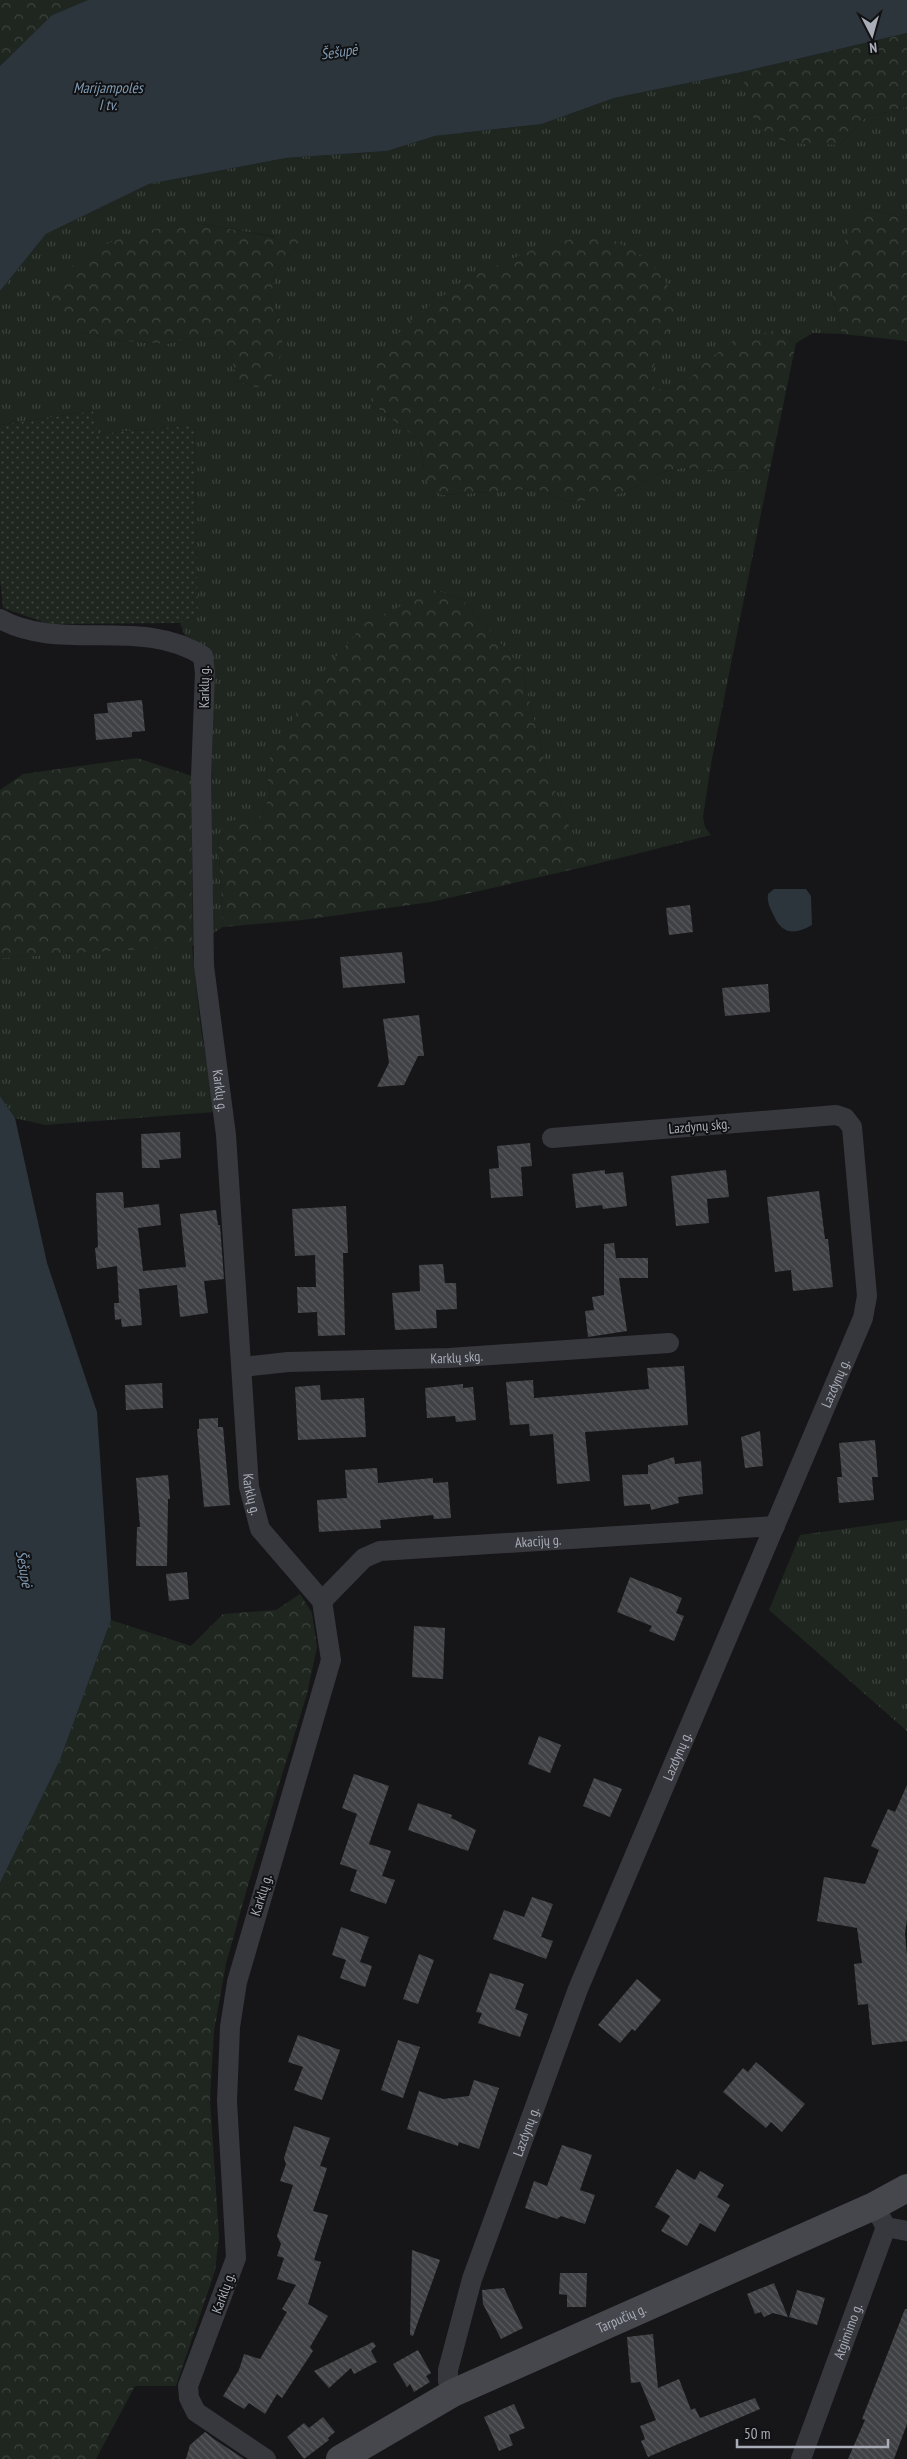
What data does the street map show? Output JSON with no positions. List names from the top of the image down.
{
  "streets": {
    "main road": ["Tarpučių g."],
    "street": [
      "Karklų g.",
      "Lazdynų skg.",
      "Karklų skg.",
      "Lazdynų g.",
      "Akacijų g.",
      "Atgimimo g."
    ]
  },
  "crossings": [
    ["Karklų g.", "Karklų skg."],
    ["Karklų g.", "Akacijų g."],
    ["Lazdynų skg.", "Lazdynų g."],
    ["Lazdynų g.", "Akacijų g."],
    ["Lazdynų g.", "Tarpučių g."],
    ["Tarpučių g.", "Atgimimo g."]
  ],
  "water": ["Šešupė", "Marijampolės I tv."],
  "scale_bar": "50 m",
  "north": "bottom"
}
